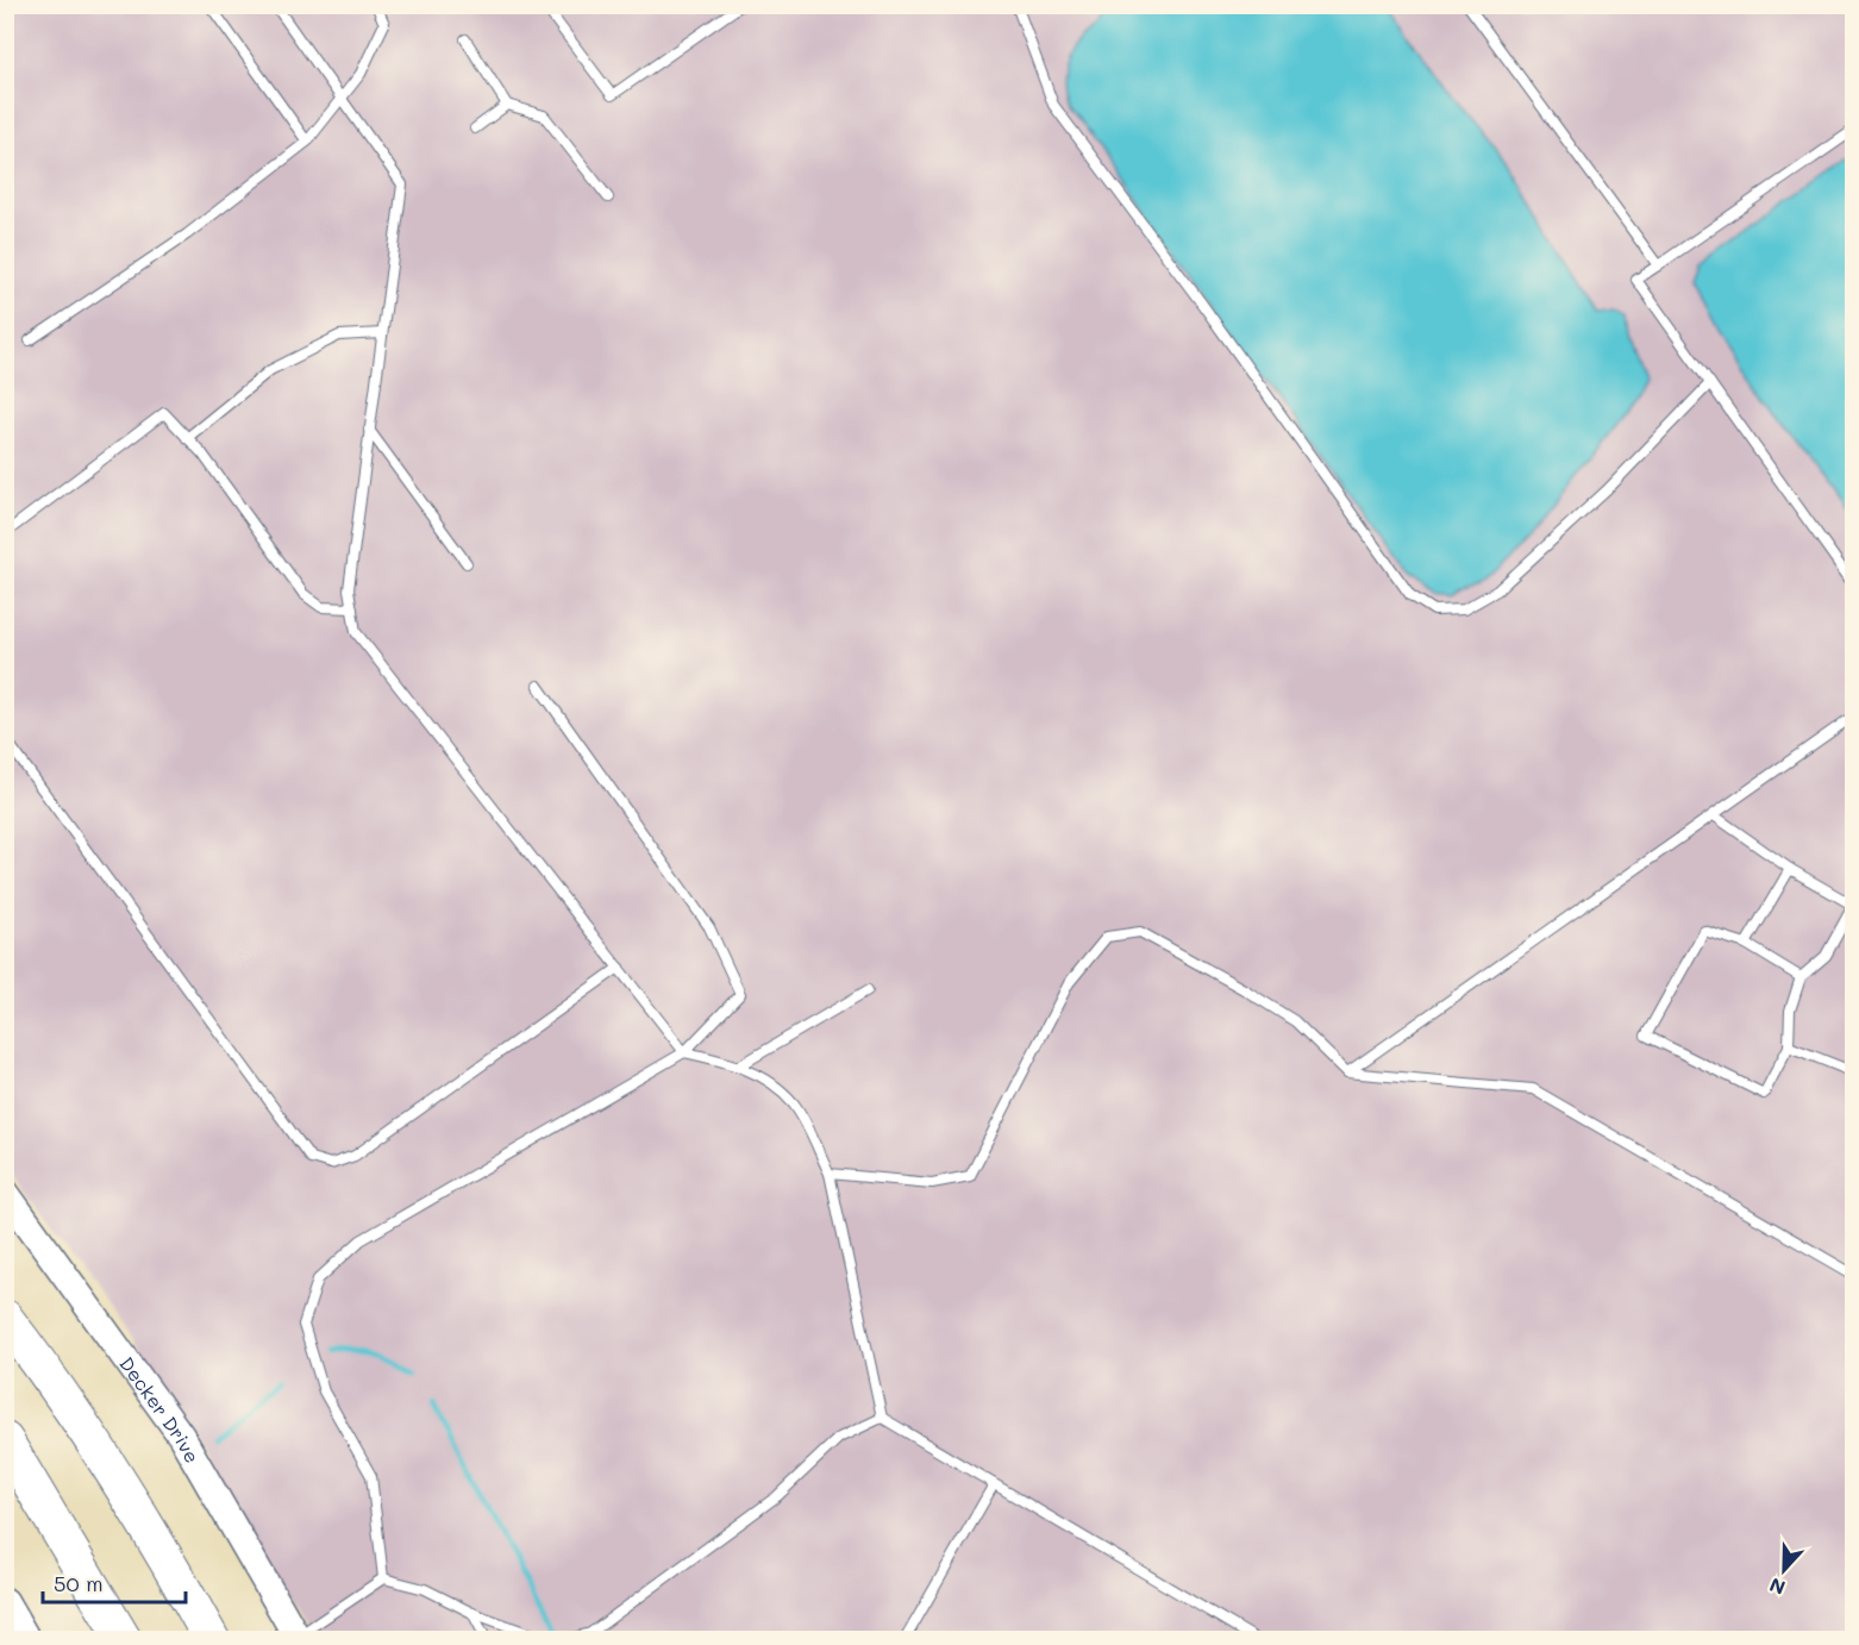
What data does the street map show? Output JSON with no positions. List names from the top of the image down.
{
  "streets": {
    "main road": ["Decker Drive"]
  },
  "scale_bar": "50 m",
  "north": "bottom"
}
